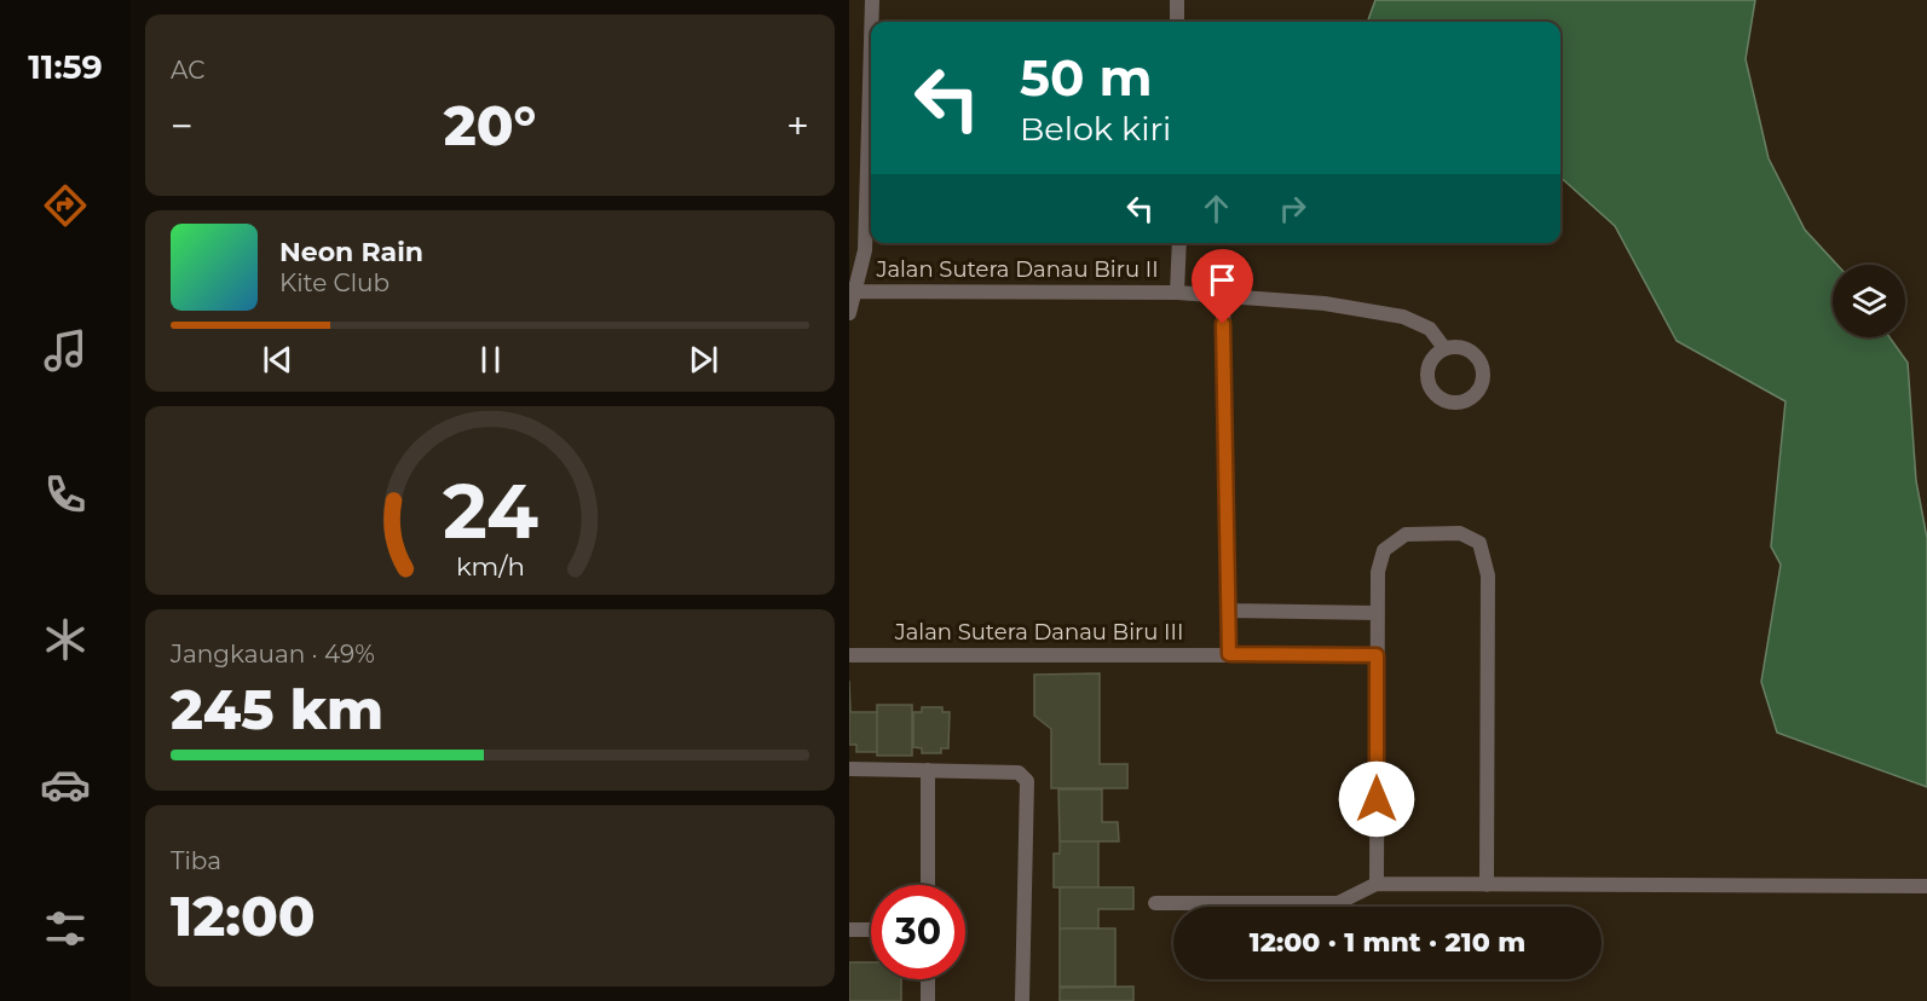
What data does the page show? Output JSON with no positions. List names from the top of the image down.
{
  "streets": {
    "street": ["Jalan Sutera Danau Biru II", "Jalan Sutera Danau Biru III"]
  },
  "page": {
    "tabs": "11:59",
    "tile": [
      "AC",
      ["Jangkauan · 49%", "245 km"],
      ["Tiba", "12:00"]
    ],
    "turn": ["50 m", "Belok kiri"],
    "heat": ["−", "20°", "+"],
    "song": ["Neon Rain", "Kite Club"],
    "limit": "30",
    "trip": "12:00 · 1 mnt · 210 m",
    "gauge": ["24", "km/h"]
  }
}
